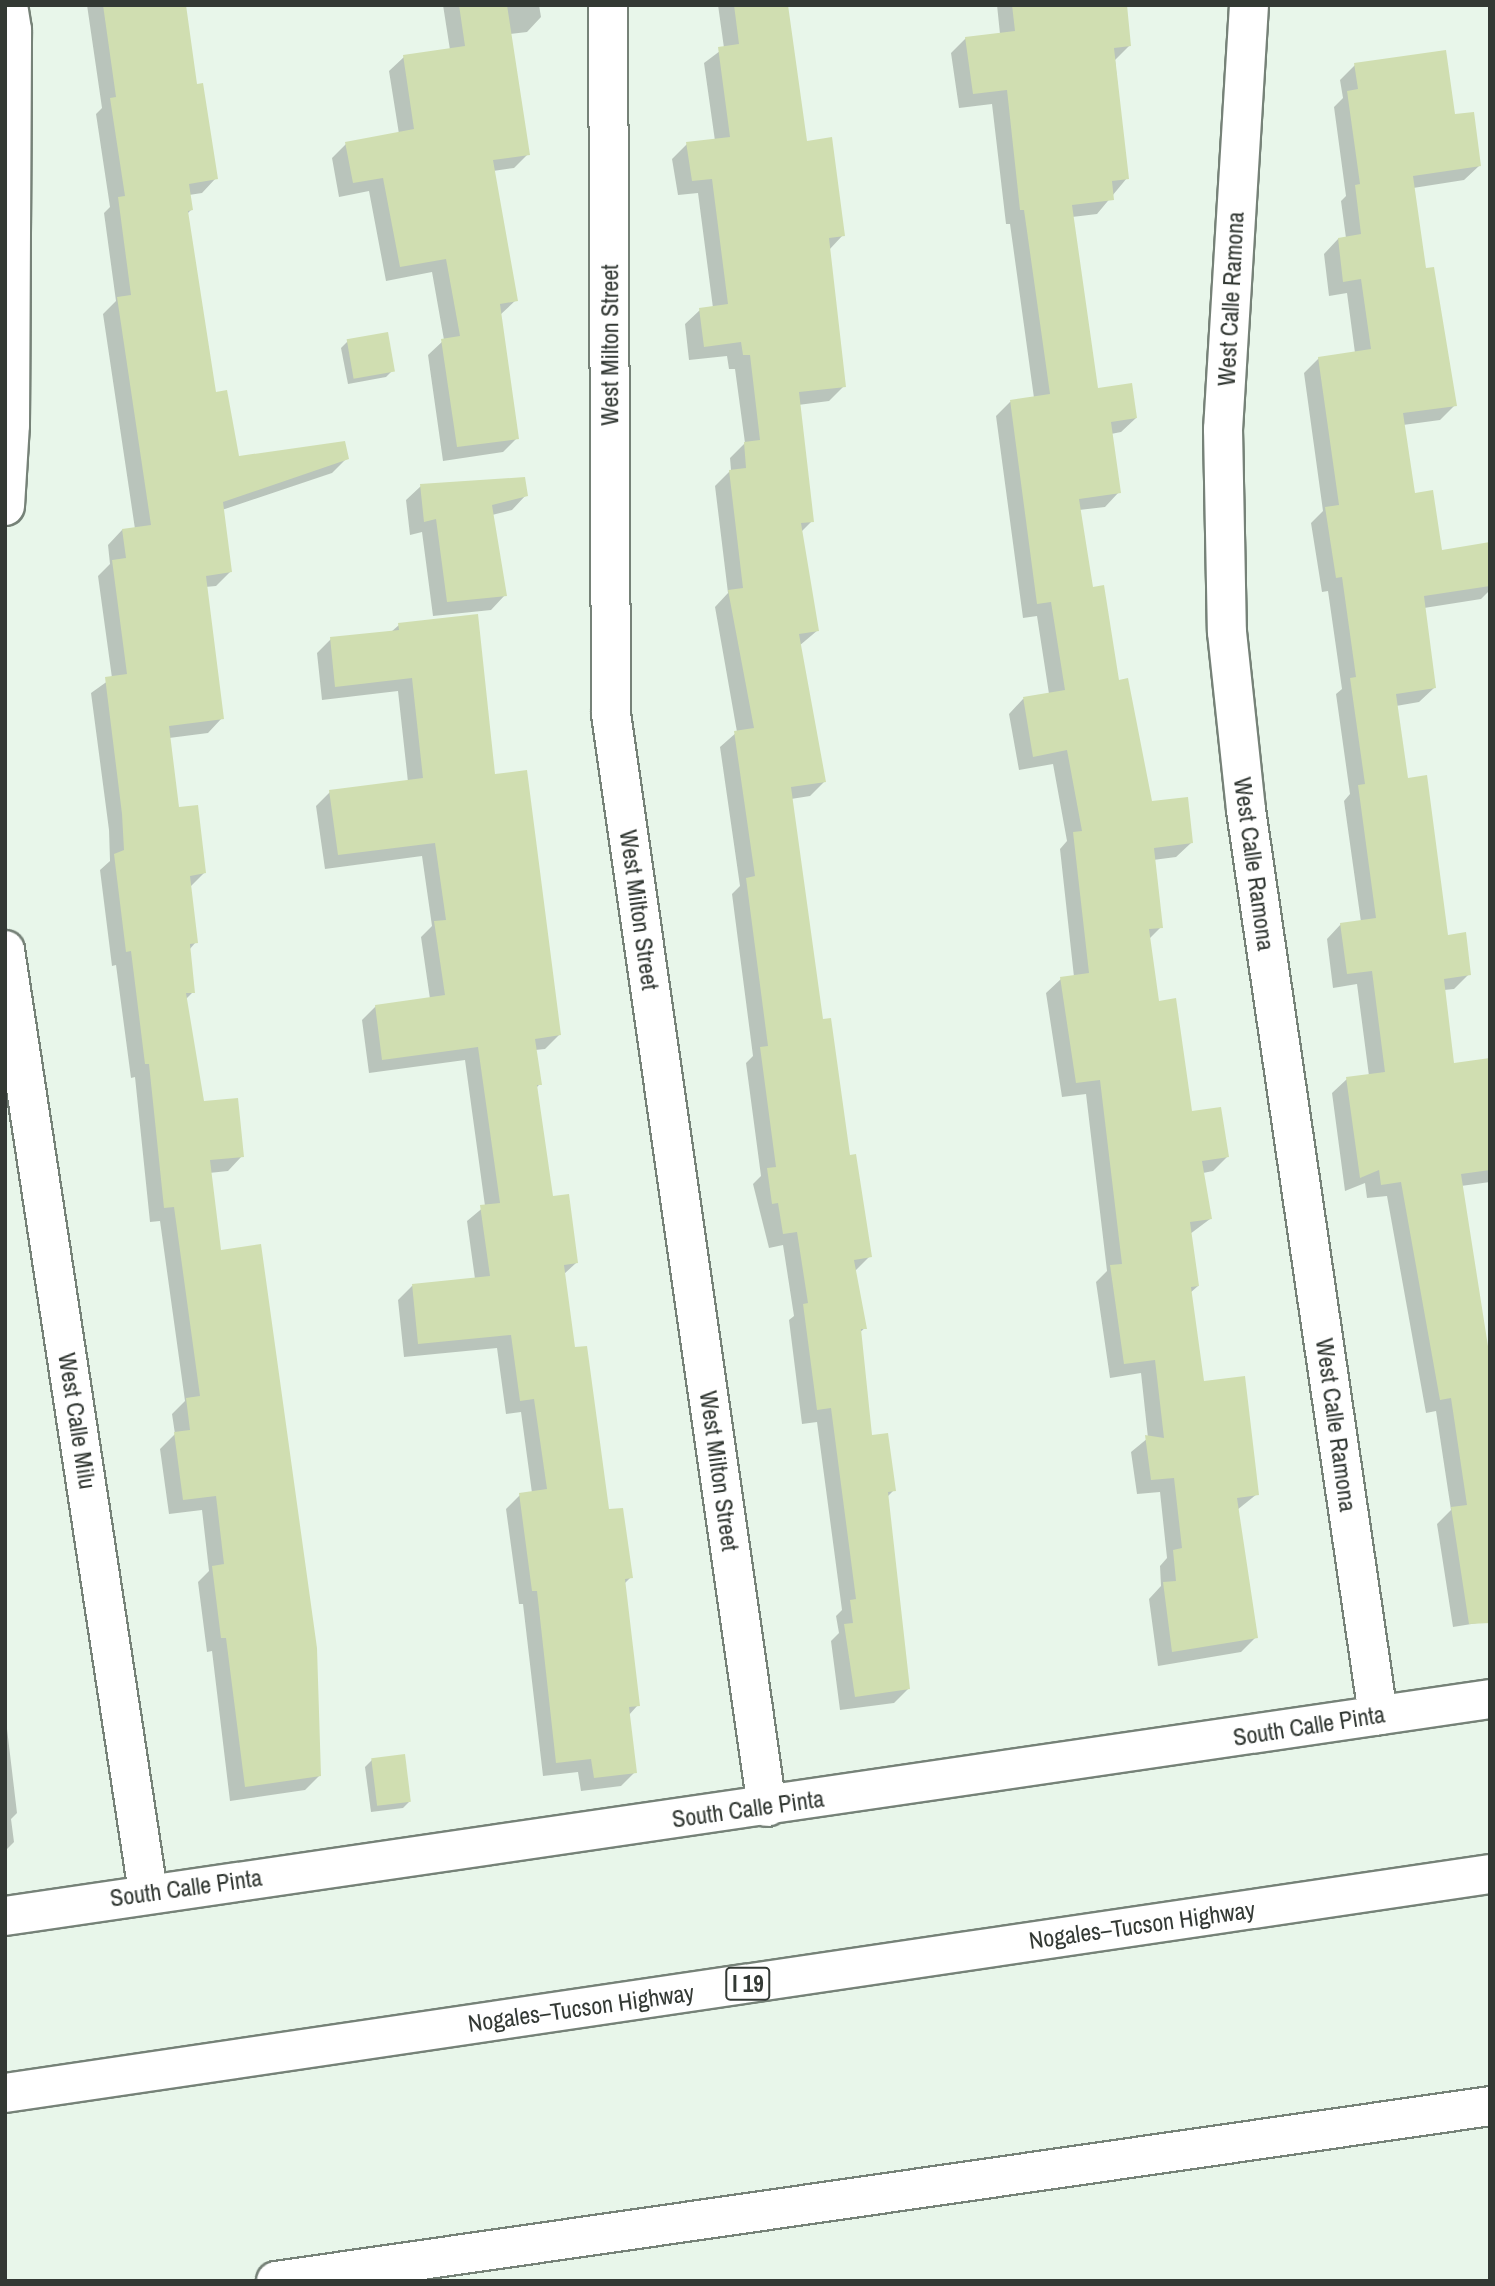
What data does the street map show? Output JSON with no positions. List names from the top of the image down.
{
  "streets": {
    "main road": [
      "West Calle Ramona",
      "West Milton Street",
      "West Calle Milu",
      "South Calle Pinta",
      "Nogales–Tucson Highway",
      "I 19"
    ]
  },
  "crossings": [
    ["West Calle Ramona", "South Calle Pinta"],
    ["West Milton Street", "South Calle Pinta"],
    ["West Calle Milu", "South Calle Pinta"]
  ]
}
